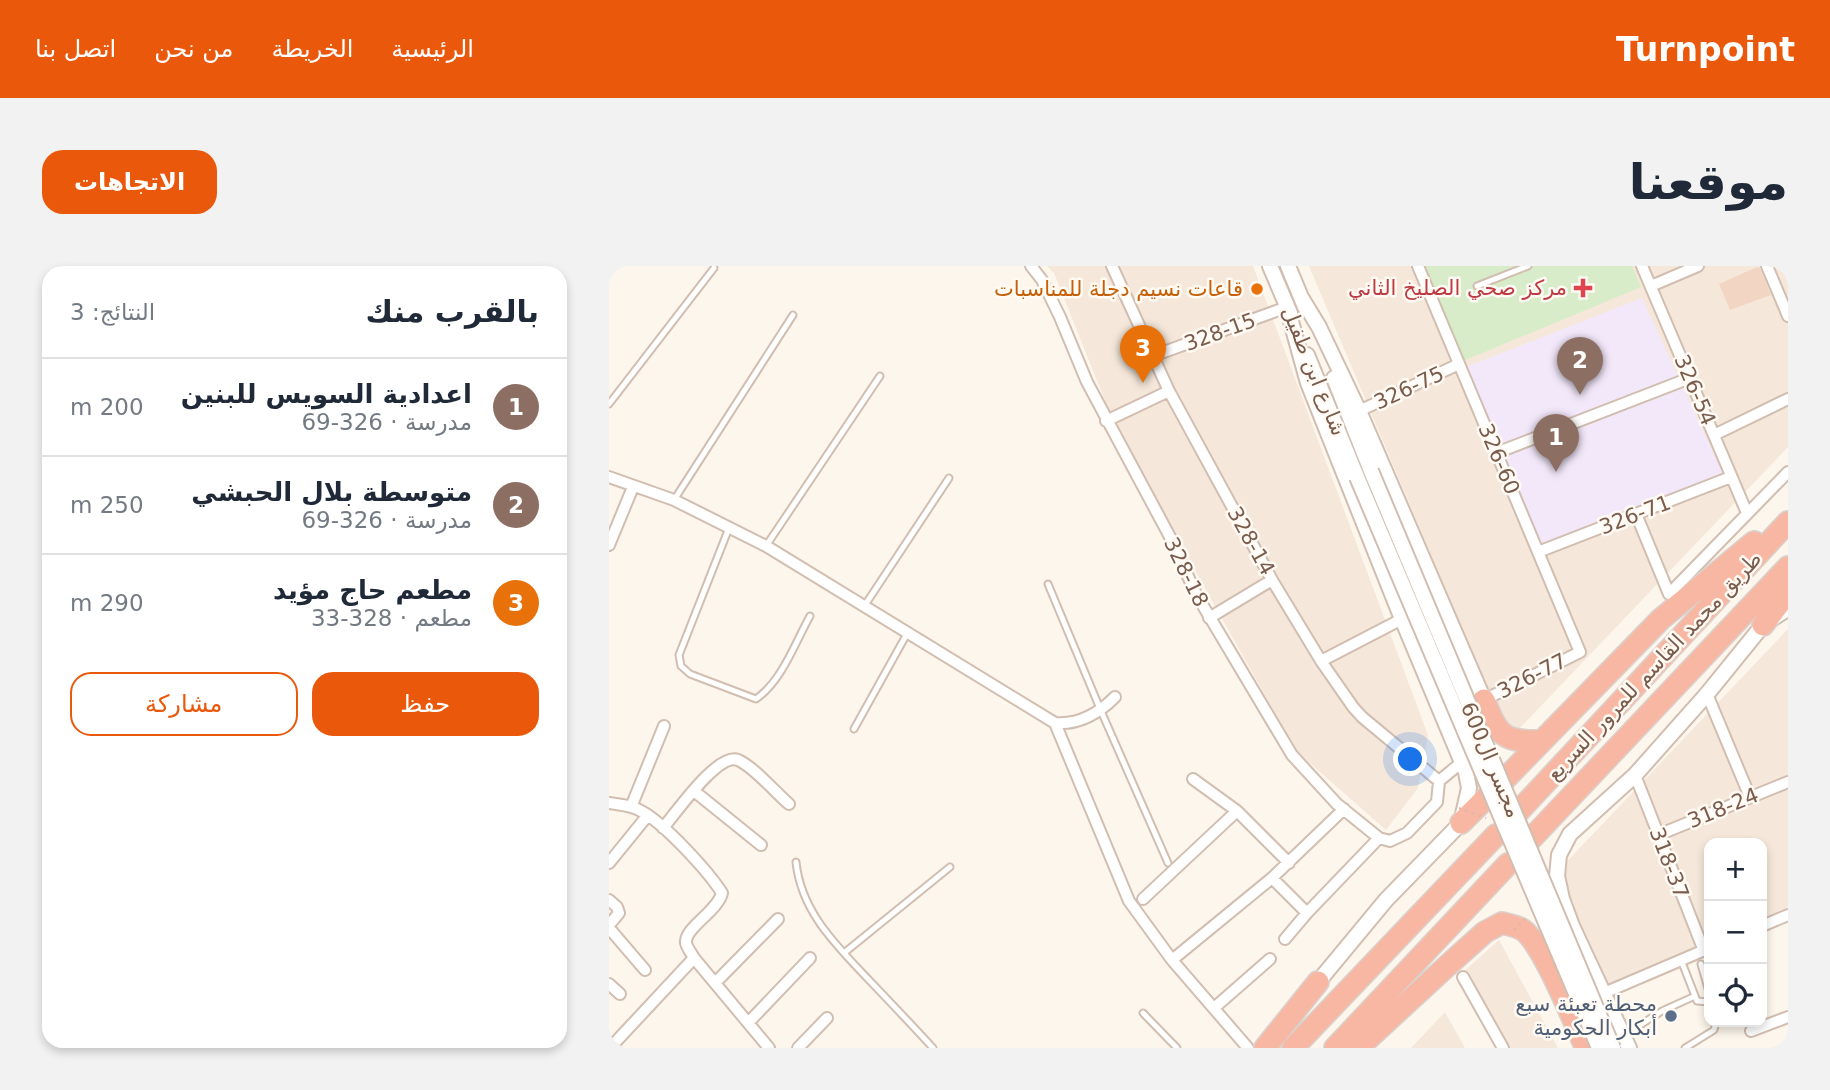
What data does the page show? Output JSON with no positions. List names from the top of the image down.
{
  "streets": {
    "highway": ["طريق محمد القاسم للمرور السريع"],
    "street": [
      "328-15",
      "شارع ابن طفيل",
      "326-75",
      "326-54",
      "326-60",
      "326-71",
      "328-14",
      "328-18",
      "326-77",
      "مجسر ال600",
      "318-24",
      "318-37"
    ]
  },
  "crossings": [
    ["328-15", "شارع ابن طفيل"],
    ["328-15", "328-14"],
    ["شارع ابن طفيل", "مجسر ال600"],
    ["326-75", "326-60"],
    ["326-54", "326-71"],
    ["326-60", "326-71"],
    ["326-60", "326-77"],
    ["318-24", "318-37"]
  ],
  "places": {
    "health": ["مركز صحي الصليخ الثاني"],
    "other": ["قاعات نسيم دجلة للمناسبات", "محطة تعبئة سبع أبكار الحكومية"]
  },
  "page": {
    "header": "Turnpoint",
    "nav": [
      "الرئيسية",
      "الخريطة",
      "من نحن",
      "اتصل بنا"
    ],
    "buttons": [
      "الاتجاهات",
      ["حفظ", "مشاركة"]
    ],
    "title": "موقعنا",
    "heading": ["بالقرب منك", "النتائج: 3"],
    "pins": ["3", "2", "1"],
    "list": [
      {
        "mark": "1",
        "name": "اعدادية السويس للبنين",
        "note": "مدرسة · 326-69",
        "value": "200 m"
      },
      {
        "mark": "2",
        "name": "متوسطة بلال الحبشي",
        "note": "مدرسة · 326-69",
        "value": "250 m"
      },
      {
        "mark": "3",
        "name": "مطعم حاج مؤيد",
        "note": "مطعم · 328-33",
        "value": "290 m"
      }
    ],
    "map_buttons": ["+", "−"]
  }
}
